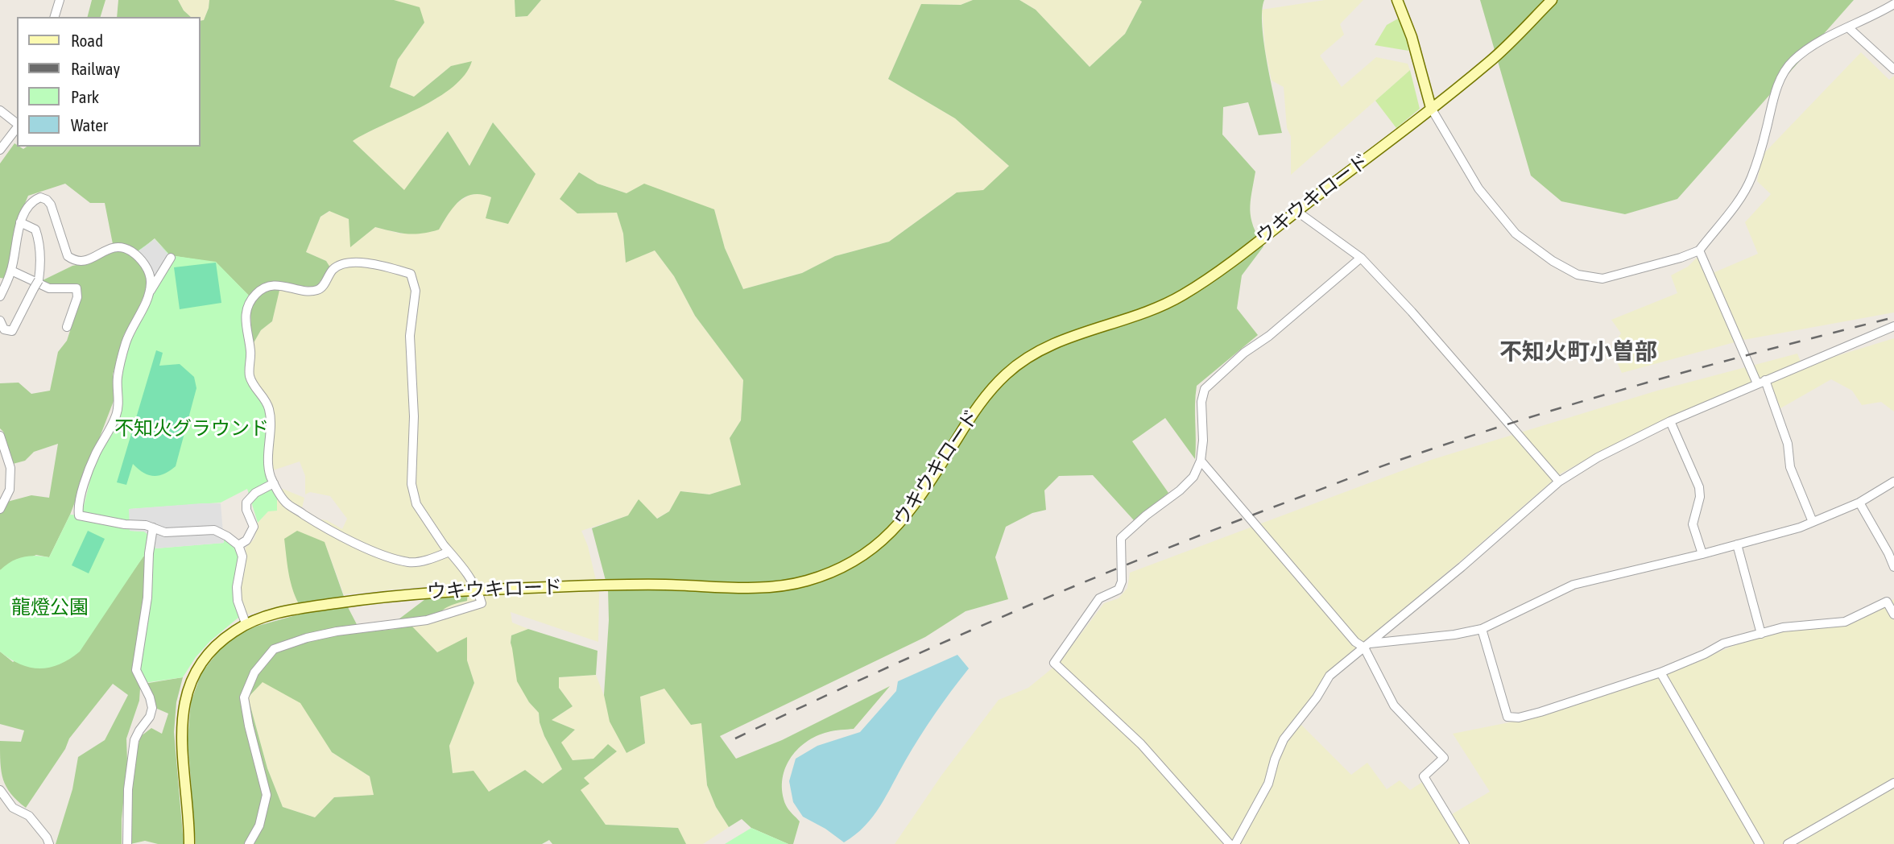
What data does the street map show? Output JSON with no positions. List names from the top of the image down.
{
  "streets": {
    "street": ["ウキウキロード"]
  },
  "districts": ["不知火町小曽部"],
  "parks": ["不知火グラウンド", "龍燈公園"],
  "legend": [
    "Road",
    "Railway",
    "Park",
    "Water"
  ]
}
